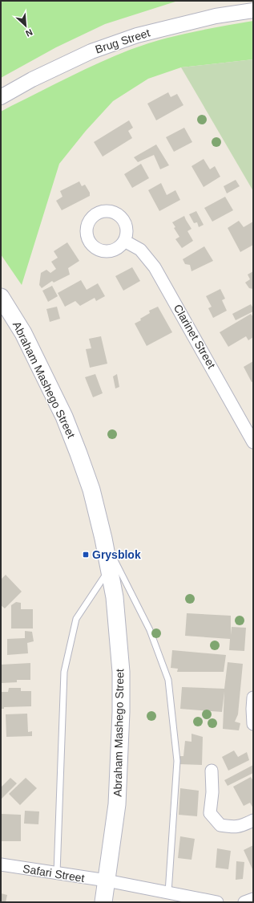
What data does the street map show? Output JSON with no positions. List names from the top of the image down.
{
  "streets": {
    "main road": ["Abraham Mashego Street"],
    "street": ["Brug Street", "Clarinet Street", "Safari Street"]
  },
  "crossings": [
    ["Abraham Mashego Street", "Safari Street"]
  ],
  "places": {
    "transit": ["Grysblok"]
  },
  "north": "bottom right"
}
